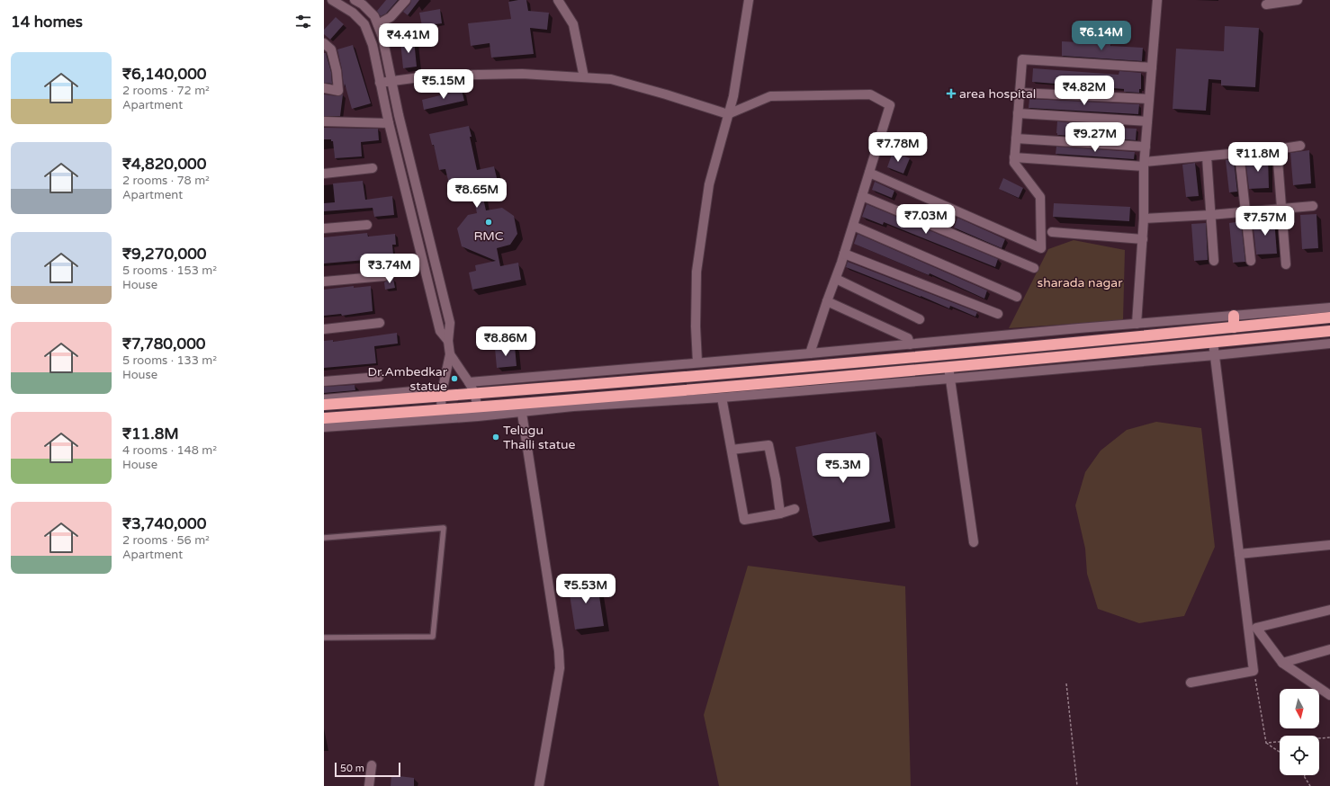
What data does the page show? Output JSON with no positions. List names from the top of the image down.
{
  "parks": ["sharada nagar"],
  "places": {
    "health": ["area hospital"],
    "other": ["RMC", "Dr.Ambedkar statue", "Telugu Thalli statue"]
  },
  "scale_bar": "50 m",
  "north": "bottom",
  "page": {
    "heading": "14 homes",
    "price": [
      "₹6.14M",
      "₹4.41M",
      "₹5.15M",
      "₹4.82M",
      "₹9.27M",
      "₹7.78M",
      "₹11.8M",
      "₹8.65M",
      "₹7.03M",
      "₹7.57M",
      "₹3.74M",
      "₹8.86M",
      "₹5.3M",
      "₹5.53M"
    ],
    "list": [
      {
        "name": "₹6,140,000",
        "note": "2 rooms · 72 m² · Apartment"
      },
      {
        "name": "₹4,820,000",
        "note": "2 rooms · 78 m² · Apartment"
      },
      {
        "name": "₹9,270,000",
        "note": "5 rooms · 153 m² · House"
      },
      {
        "name": "₹7,780,000",
        "note": "5 rooms · 133 m² · House"
      },
      {
        "name": "₹11.8M",
        "note": "4 rooms · 148 m² · House"
      },
      {
        "name": "₹3,740,000",
        "note": "2 rooms · 56 m² · Apartment"
      }
    ],
    "scale": "50 m"
  }
}
